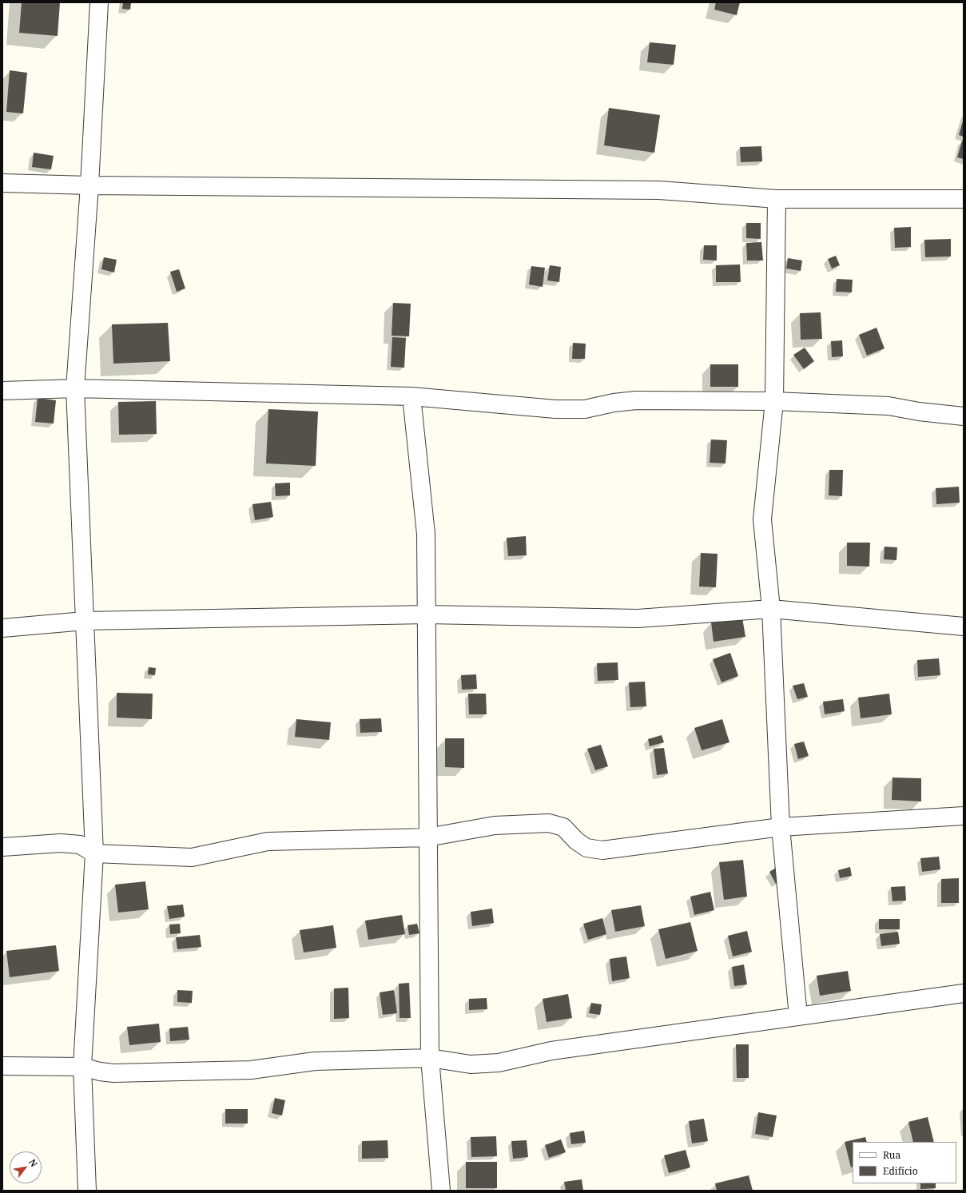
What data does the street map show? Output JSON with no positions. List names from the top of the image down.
{
  "legend": ["Rua", "Edifício"],
  "north": "top right"
}
